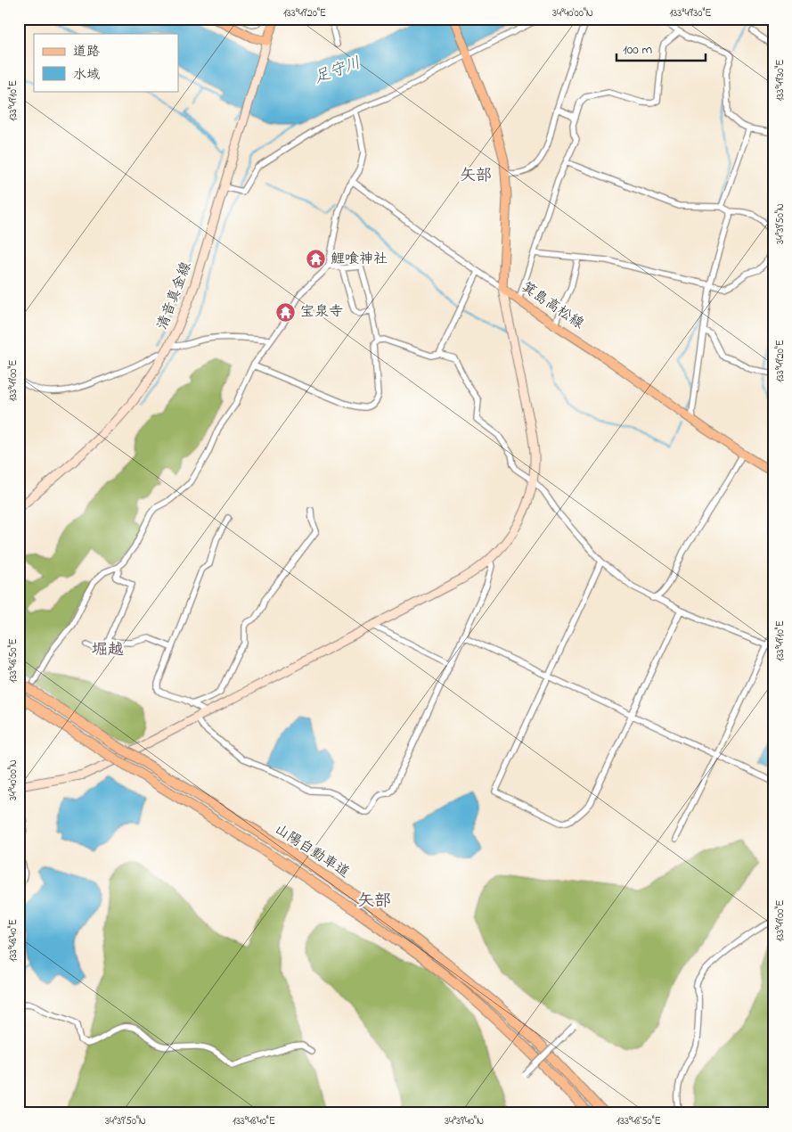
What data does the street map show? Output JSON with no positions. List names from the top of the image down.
{
  "streets": {
    "highway": ["山陽自動車道"],
    "main road": ["箕島高松線"],
    "street": ["清音真金線"]
  },
  "districts": ["矢部", "堀越", "矢部"],
  "water": ["足守川"],
  "places": {
    "temple": ["鯉喰神社", "宝泉寺"]
  },
  "legend": ["道路", "水域"],
  "scale_bar": "100 m",
  "coordinates": [
    "133°49'20\"E",
    "34°40'00\"N",
    "133°49'30\"E",
    "133°49'10\"E",
    "34°39'50\"N",
    "133°49'00\"E",
    "133°48'50\"E",
    "133°48'40\"E",
    "34°39'40\"N"
  ]
}
